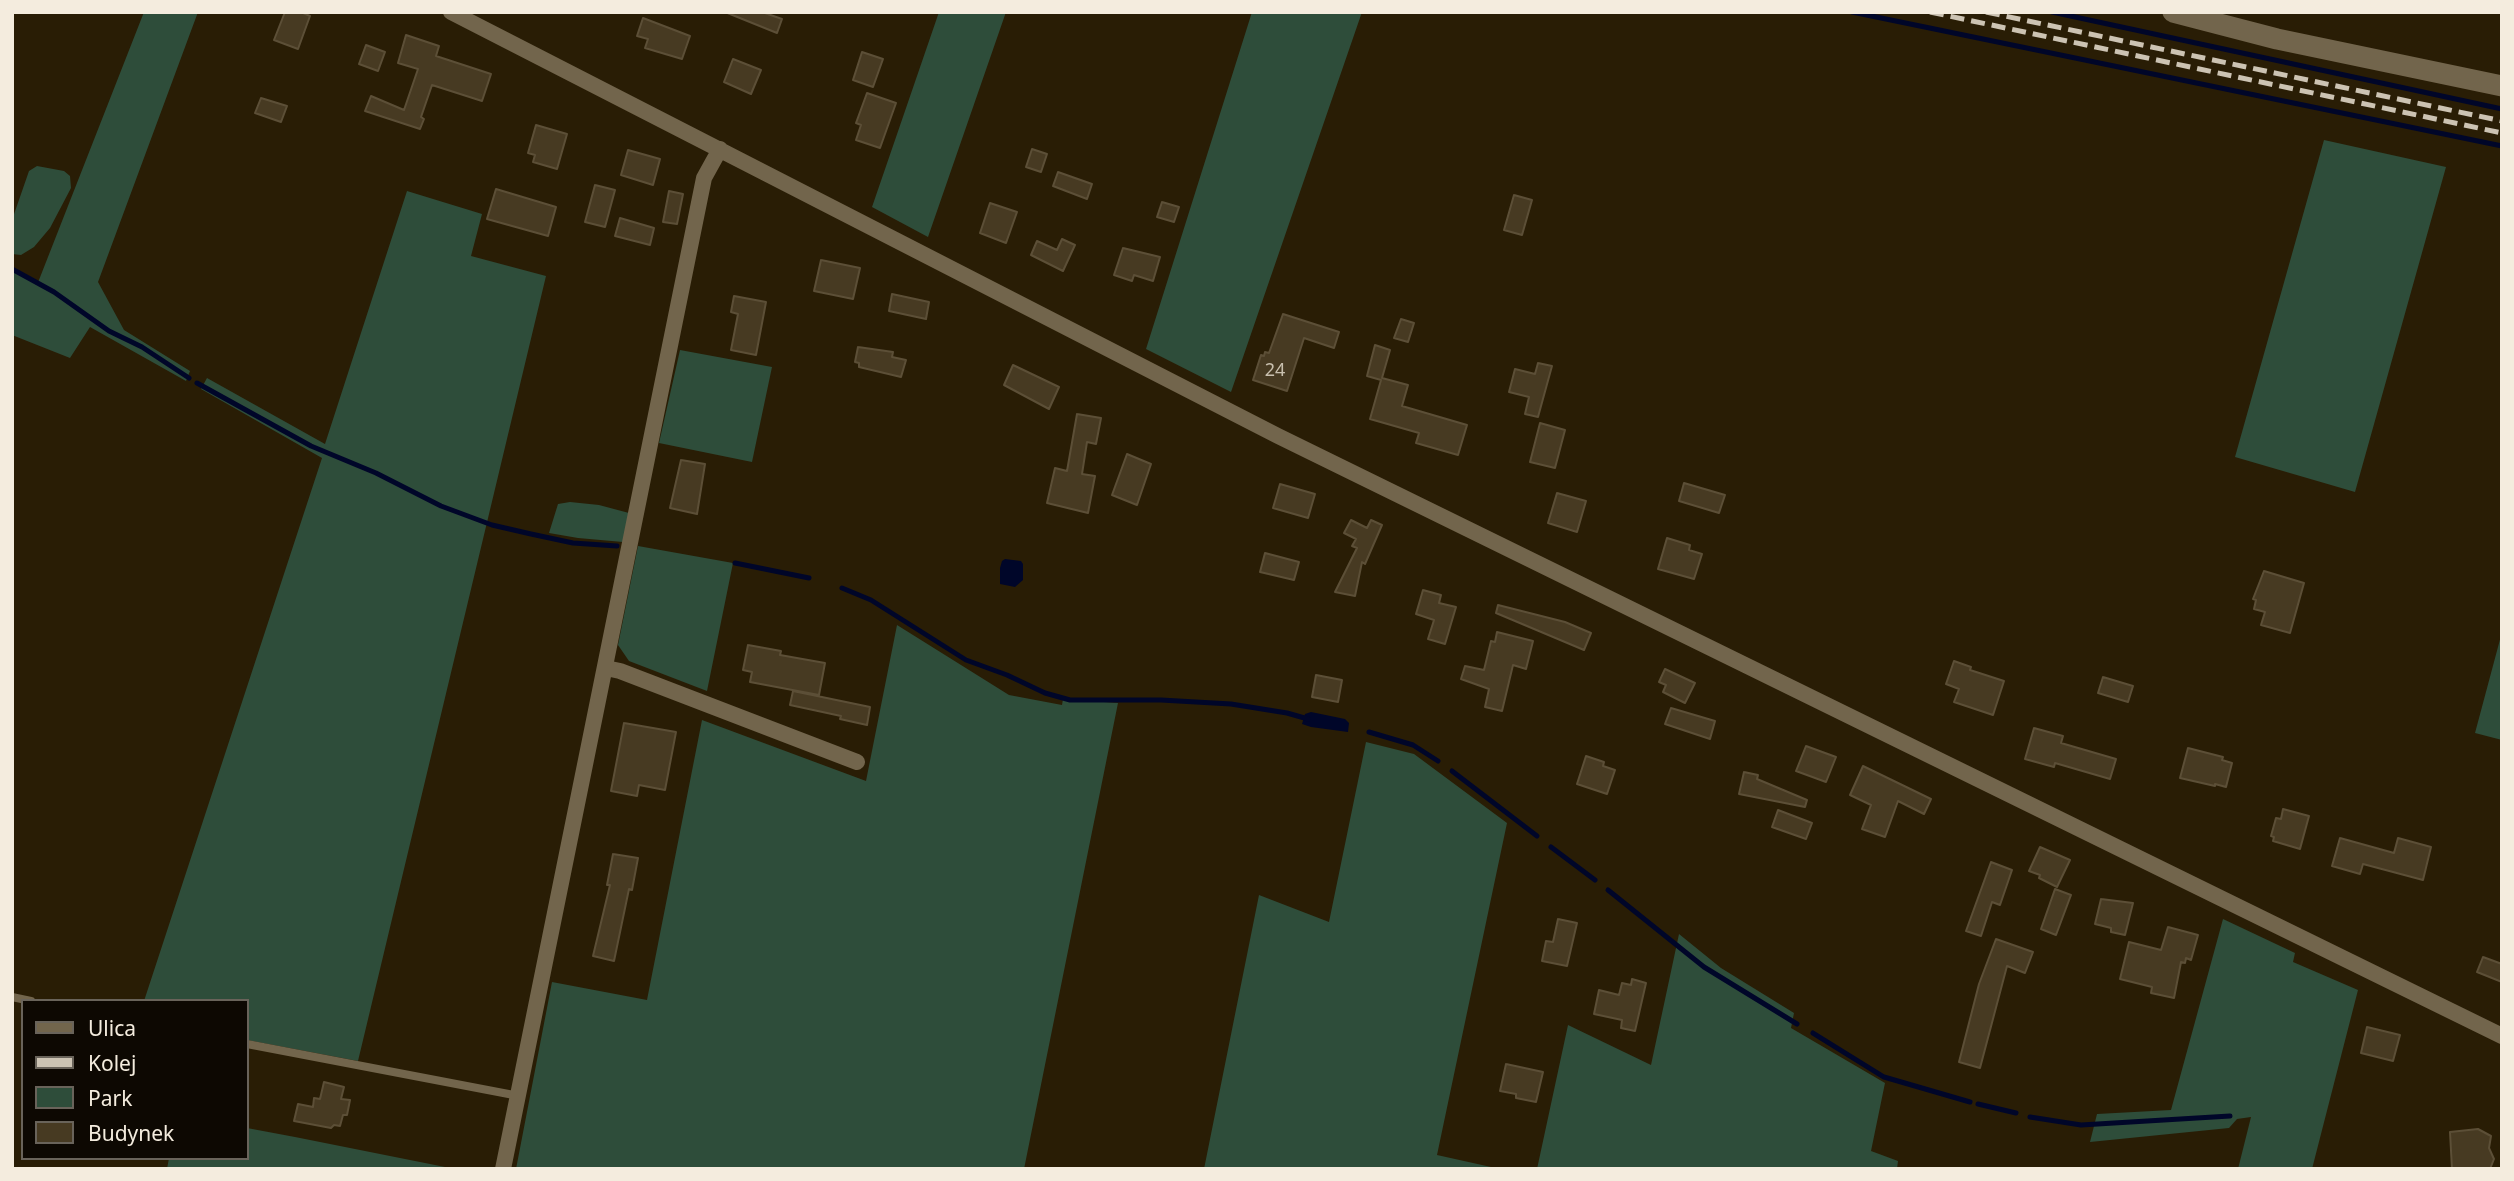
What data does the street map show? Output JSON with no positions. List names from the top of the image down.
{
  "house_numbers": ["24"],
  "legend": [
    "Ulica",
    "Kolej",
    "Park",
    "Budynek"
  ]
}
